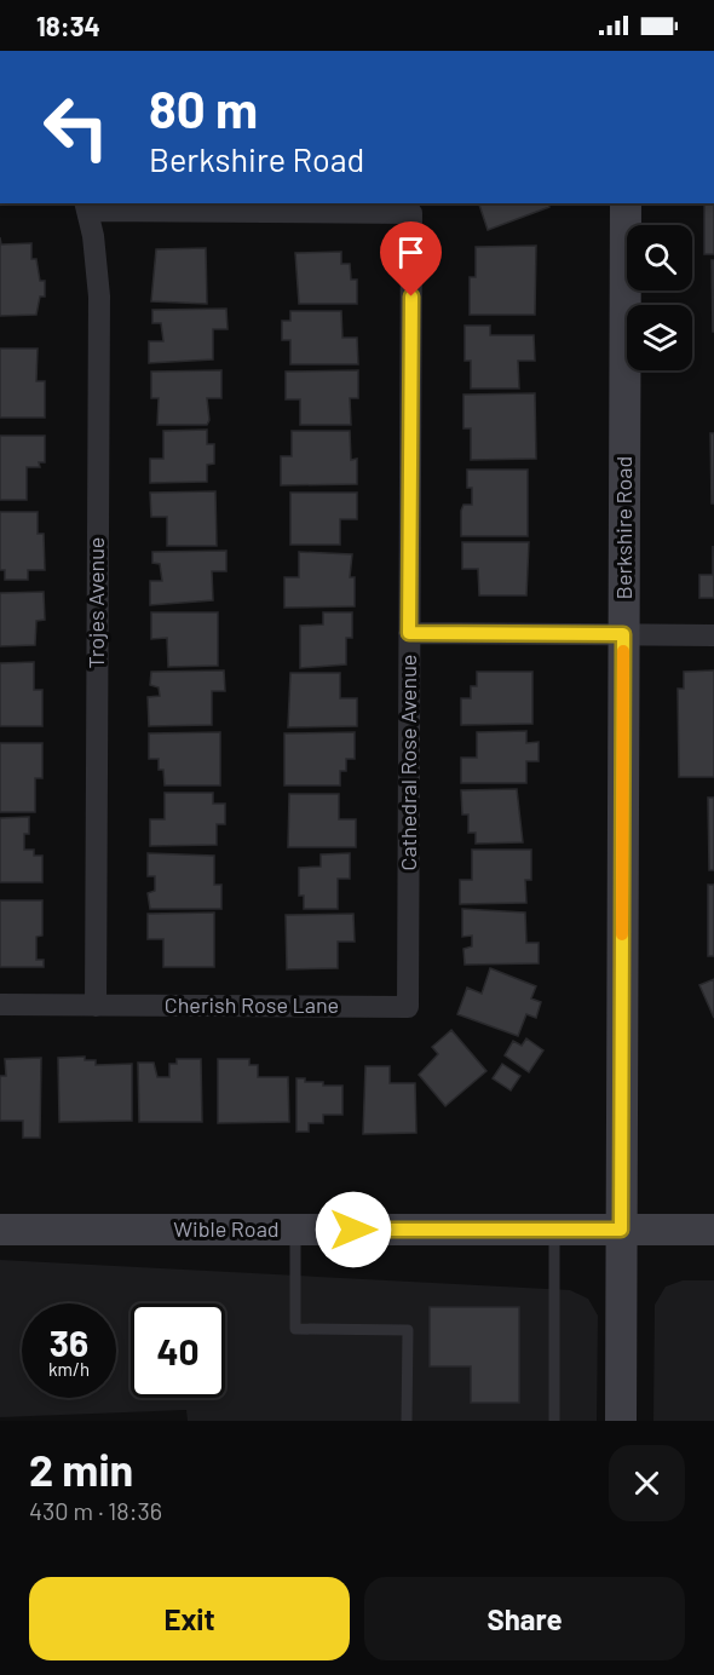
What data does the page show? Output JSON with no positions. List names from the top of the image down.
{
  "streets": {
    "street": [
      "Berkshire Road",
      "Trojes Avenue",
      "Cathedral Rose Avenue",
      "Cherish Rose Lane",
      "Wible Road"
    ]
  },
  "crossings": [
    ["Berkshire Road", "Wible Road"],
    ["Trojes Avenue", "Cathedral Rose Avenue"],
    ["Trojes Avenue", "Cherish Rose Lane"],
    ["Cathedral Rose Avenue", "Cherish Rose Lane"]
  ],
  "page": {
    "status": "18:34",
    "turn": ["80 m", "Berkshire Road"],
    "speed": "36 km/h",
    "limit": "40",
    "heading": ["2 min", "430 m · 18:36"],
    "buttons": ["Exit", "Share"]
  }
}
